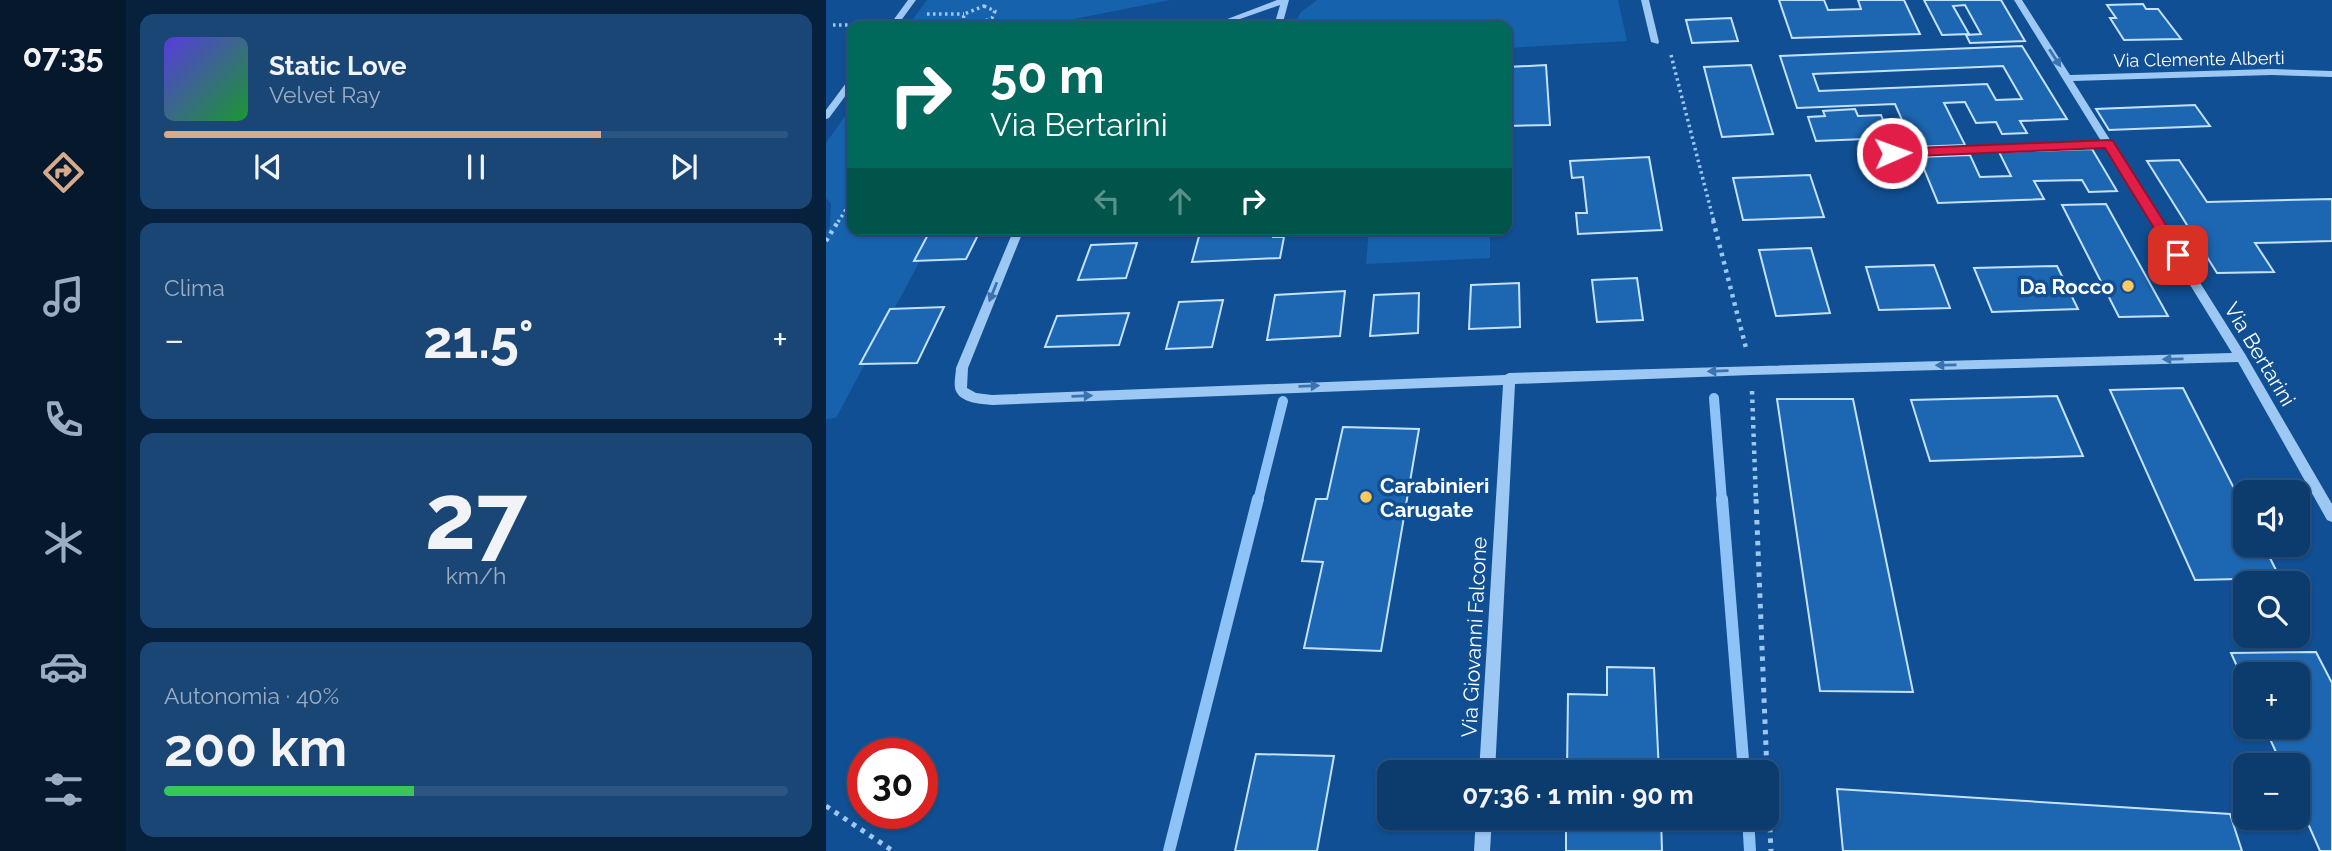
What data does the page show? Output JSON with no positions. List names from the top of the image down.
{
  "streets": {
    "street": ["Via Clemente Alberti", "Via Bertarini", "Via Giovanni Falcone"]
  },
  "crossings": [
    ["Via Clemente Alberti", "Via Bertarini"]
  ],
  "places": ["Da Rocco", "Carabinieri Carugate"],
  "page": {
    "tabs": "07:35",
    "turn": ["50 m", "Via Bertarini"],
    "song": ["Static Love", "Velvet Ray"],
    "tile": [
      "Clima",
      ["27", "km/h"],
      ["Autonomia · 40%", "200 km"]
    ],
    "heat": ["−", "21.5°", "+"],
    "map_buttons": ["+", "−"],
    "limit": "30",
    "trip": "07:36 · 1 min · 90 m"
  }
}
